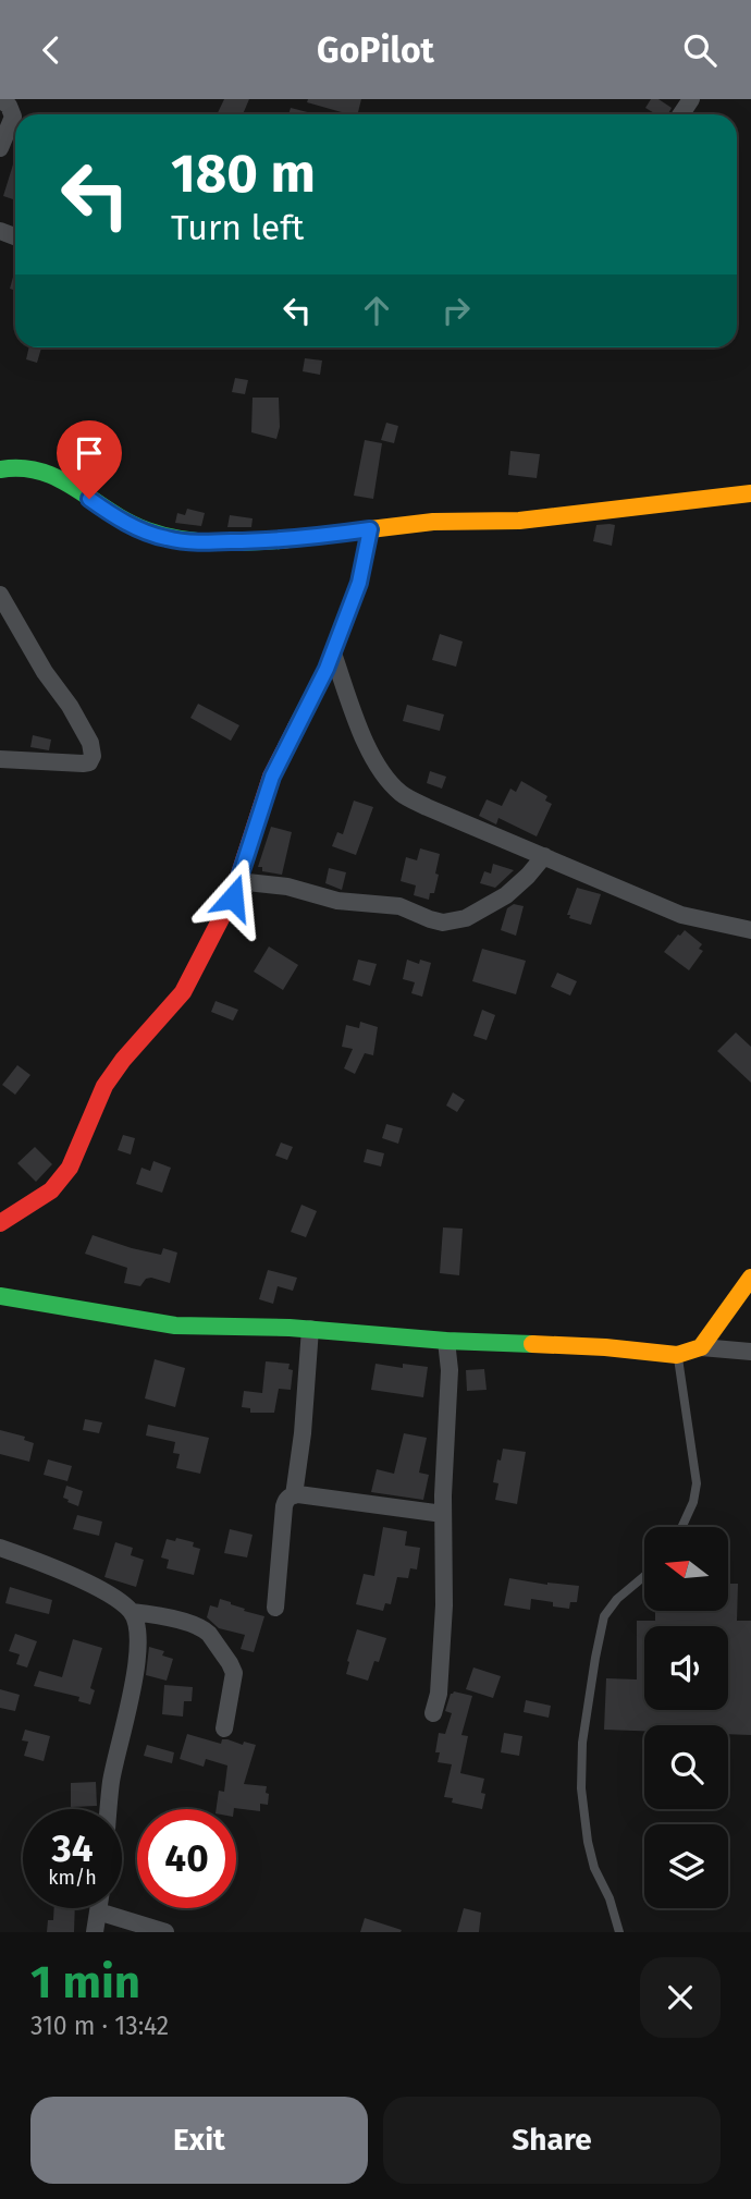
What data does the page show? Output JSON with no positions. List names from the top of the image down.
{
  "north": "left",
  "page": {
    "header": "GoPilot",
    "turn": ["180 m", "Turn left"],
    "speed": "34 km/h",
    "limit": "40",
    "heading": ["1 min", "310 m · 13:42"],
    "buttons": ["Exit", "Share"]
  }
}
